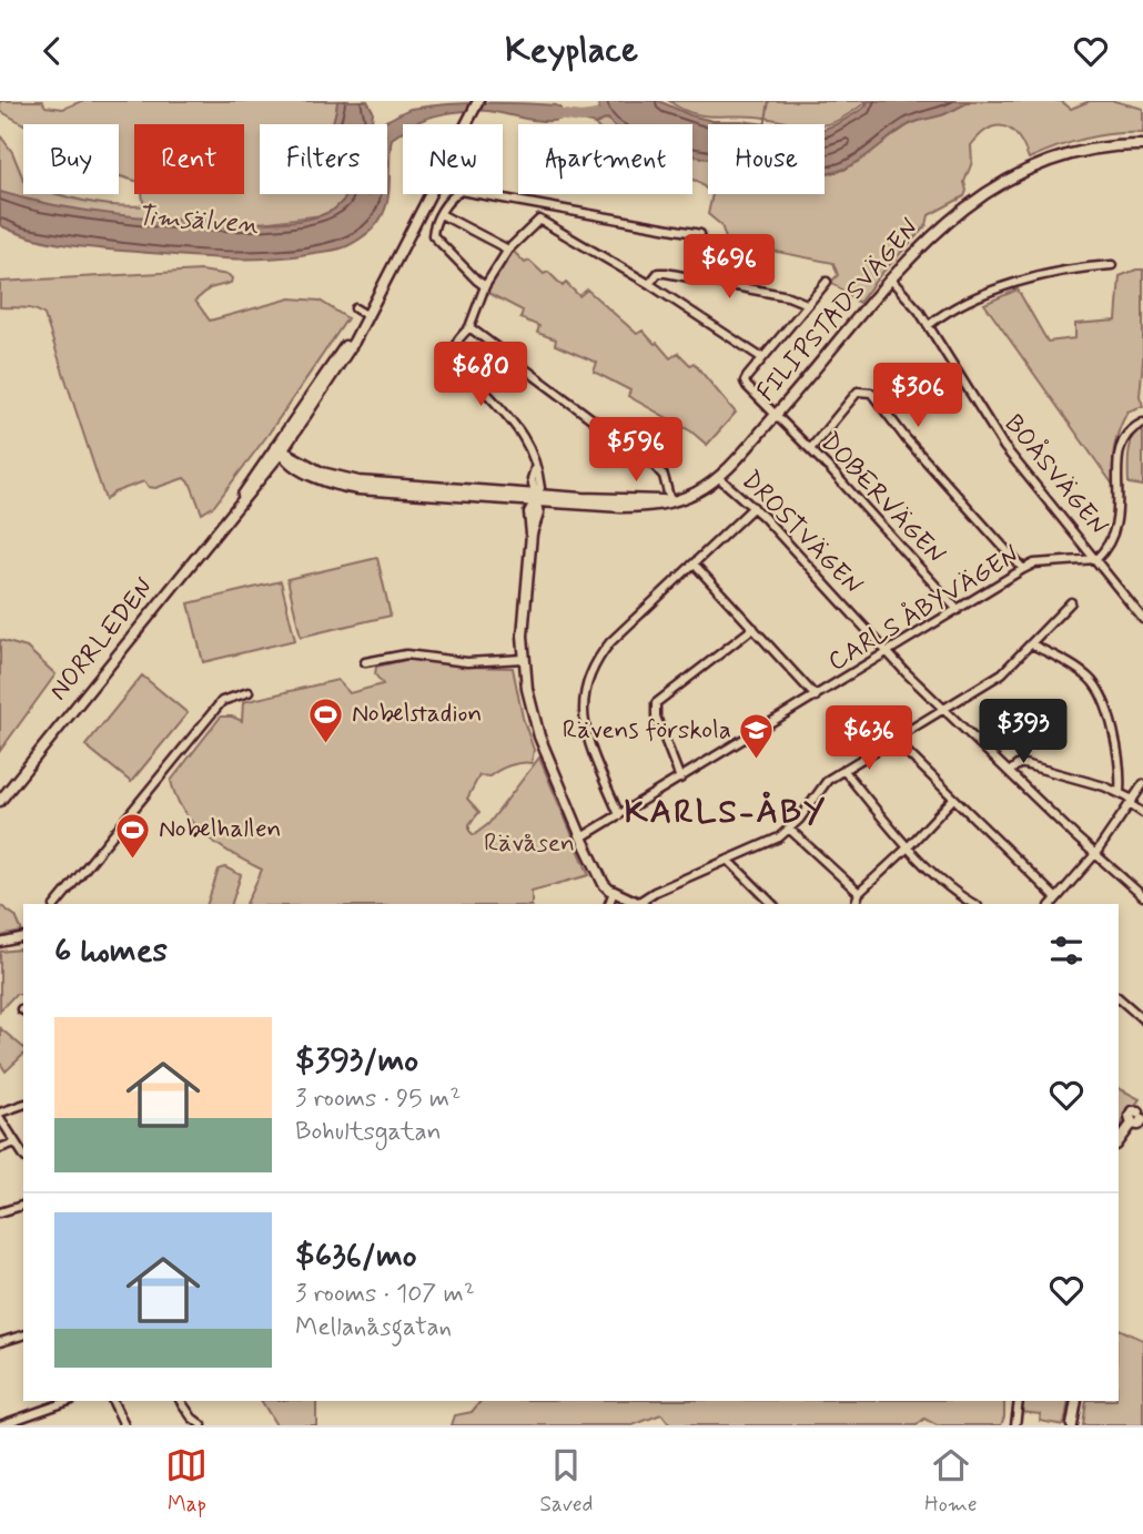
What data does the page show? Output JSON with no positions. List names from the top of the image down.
{
  "streets": {
    "street": [
      "FILIPSTADSVÄGEN",
      "BOÅSVÄGEN",
      "DOBERVÄGEN",
      "DROSTVÄGEN",
      "CARLS ÅBYVÄGEN",
      "NORRLEDEN"
    ]
  },
  "crossings": [
    ["FILIPSTADSVÄGEN", "BOÅSVÄGEN"],
    ["FILIPSTADSVÄGEN", "DOBERVÄGEN"],
    ["FILIPSTADSVÄGEN", "DROSTVÄGEN"],
    ["FILIPSTADSVÄGEN", "NORRLEDEN"],
    ["BOÅSVÄGEN", "CARLS ÅBYVÄGEN"],
    ["DOBERVÄGEN", "CARLS ÅBYVÄGEN"],
    ["DROSTVÄGEN", "CARLS ÅBYVÄGEN"]
  ],
  "districts": ["KARLS-ÅBY"],
  "water": ["Timsälven"],
  "parks": ["Rävåsen"],
  "places": {
    "sports": ["Nobelstadion", "Nobelhallen"],
    "school or university": ["Rävens förskola"]
  },
  "page": {
    "header": "Keyplace",
    "chip": [
      "Buy",
      "Rent",
      "Filters",
      "New",
      "Apartment",
      "House"
    ],
    "price": [
      "$696",
      "$680",
      "$306",
      "$596",
      "$393",
      "$636"
    ],
    "heading": "6 homes",
    "list": [
      {
        "name": "$393/mo",
        "note": "3 rooms · 95 m² · Bohultsgatan"
      },
      {
        "name": "$636/mo",
        "note": "3 rooms · 107 m² · Mellanåsgatan"
      }
    ],
    "tabs": ["Map", "Saved", "Home"]
  }
}
